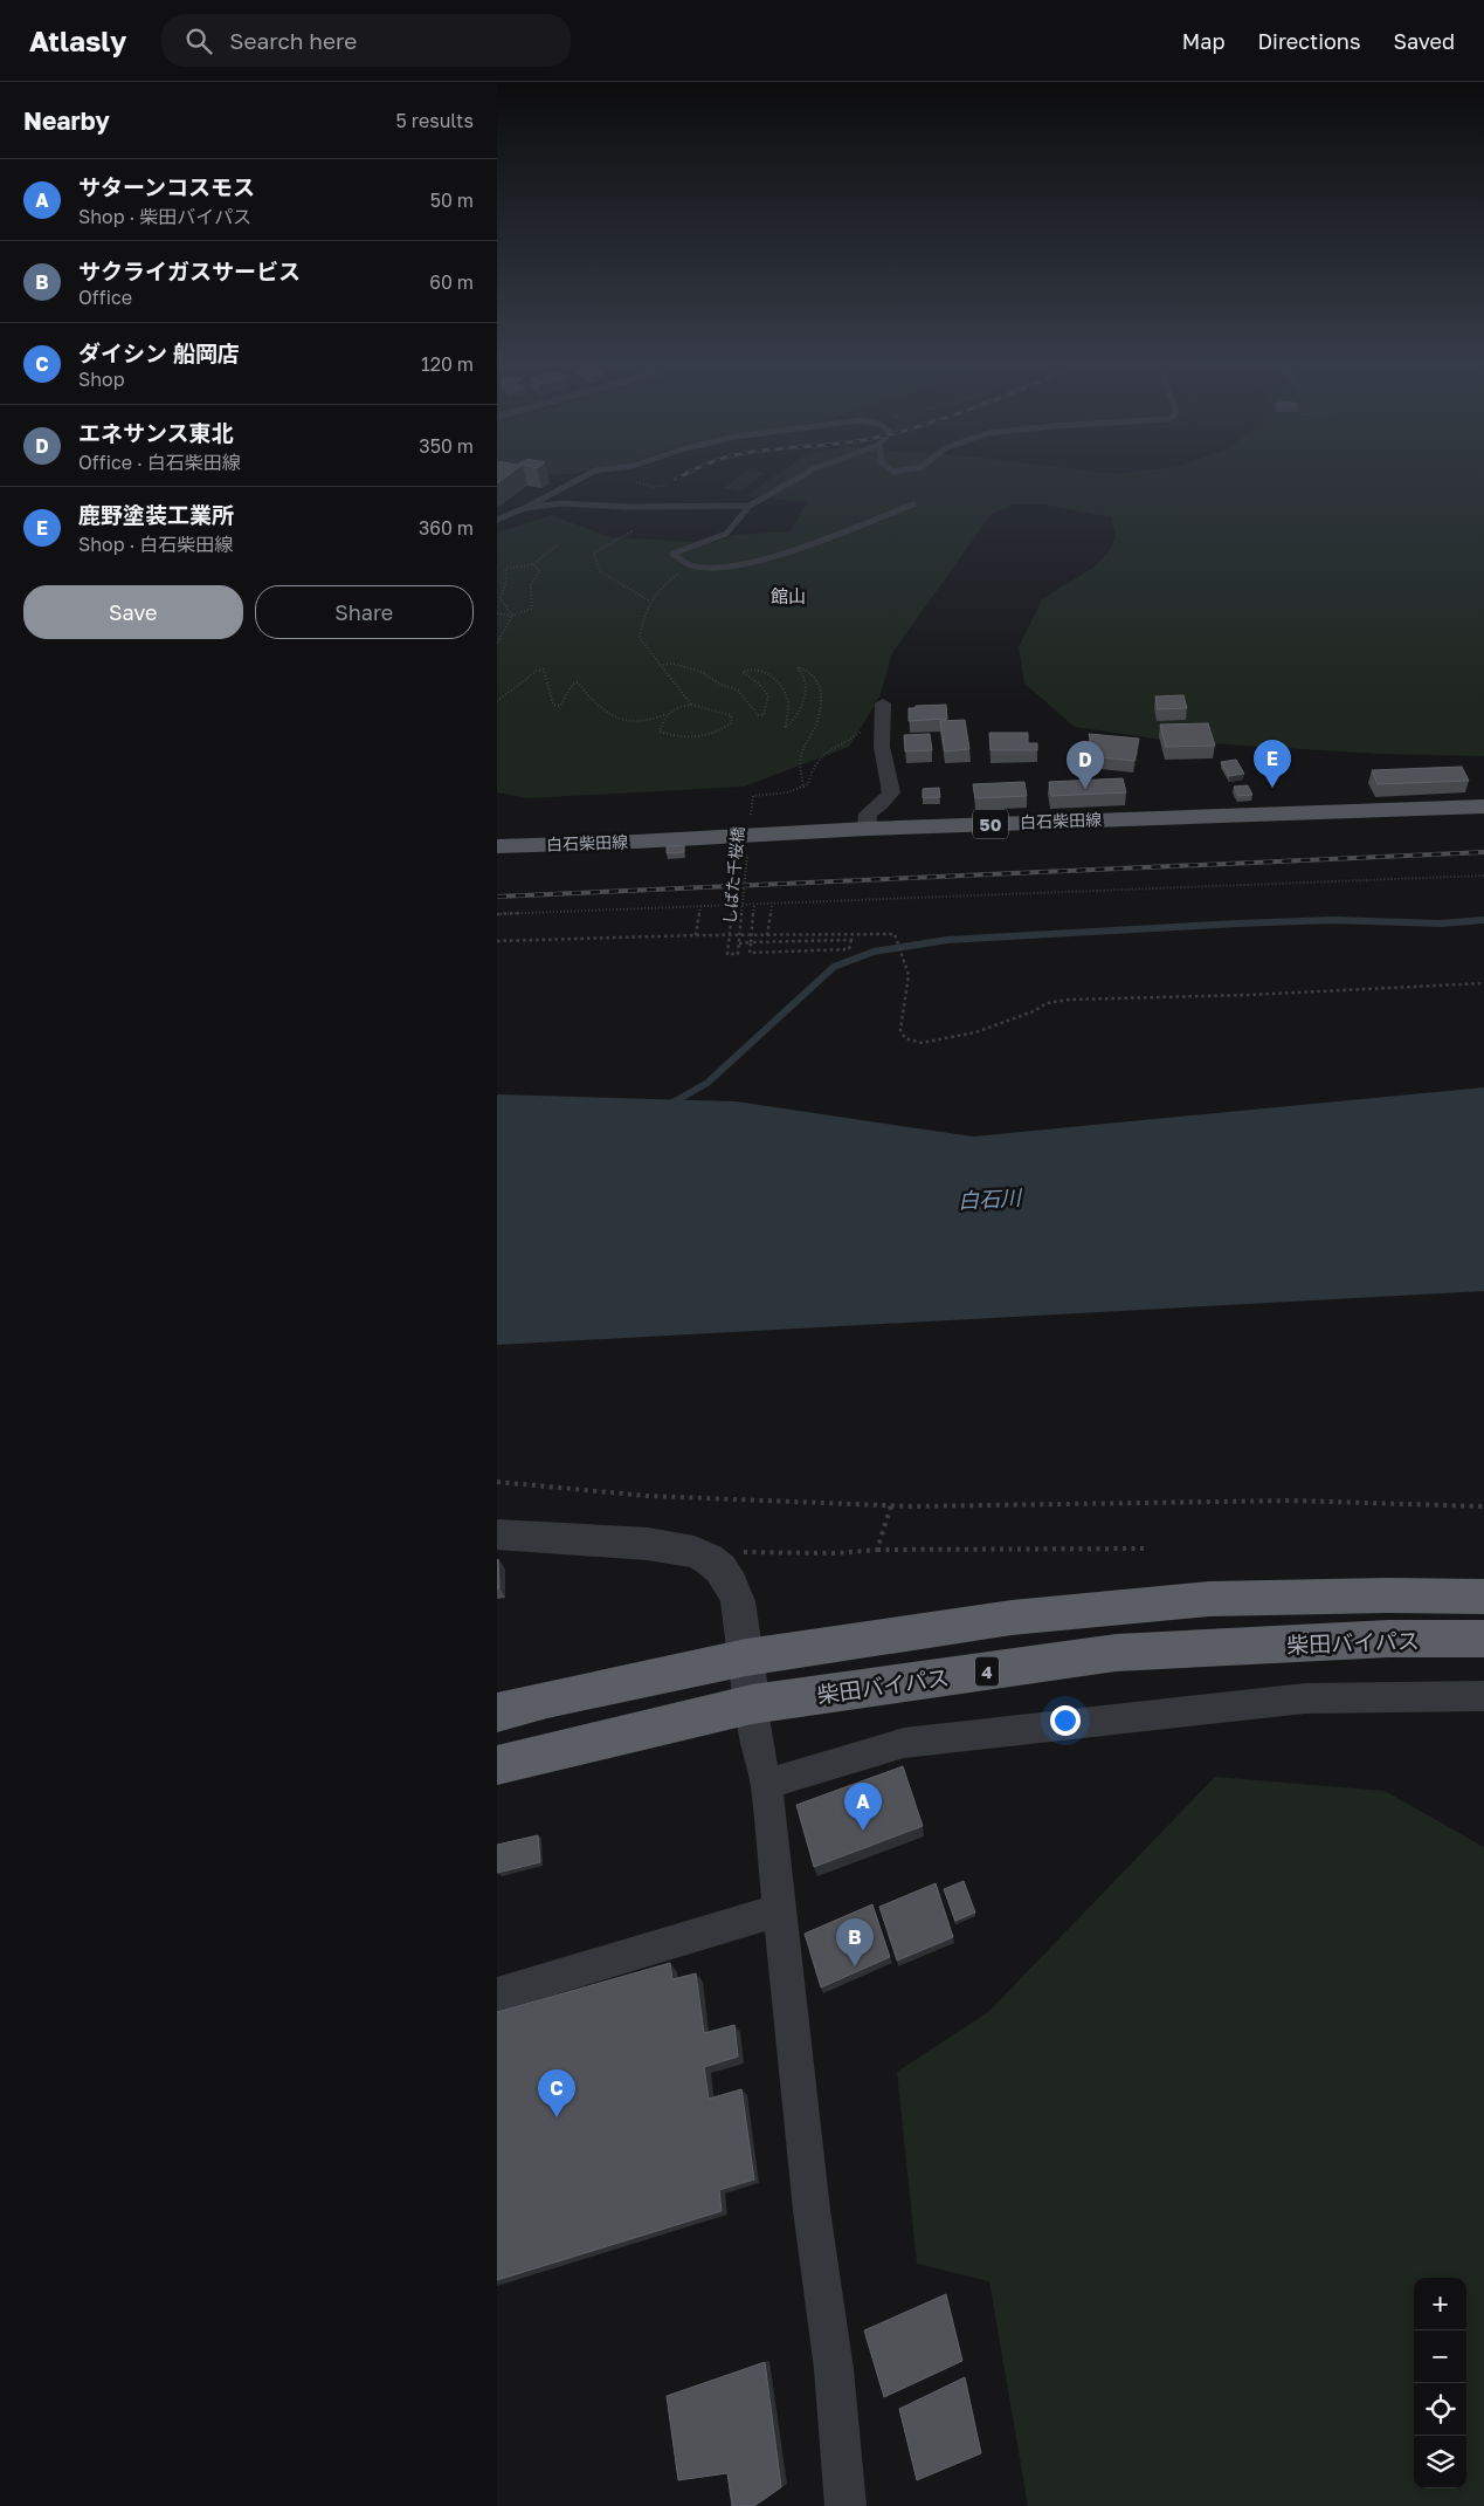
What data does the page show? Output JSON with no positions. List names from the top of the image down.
{
  "streets": {
    "highway": ["柴田バイパス", "4"],
    "main road": ["白石柴田線", "50"],
    "path": ["しばた千桜橋"]
  },
  "districts": ["館山"],
  "water": ["白石川"],
  "page": {
    "header": "Atlasly",
    "search": "Search here",
    "nav": ["Map", "Directions", "Saved"],
    "heading": ["Nearby", "5 results"],
    "list": [
      {
        "mark": "A",
        "name": "サターンコスモス",
        "note": "Shop · 柴田バイパス",
        "value": "50 m"
      },
      {
        "mark": "B",
        "name": "サクライガスサービス",
        "note": "Office",
        "value": "60 m"
      },
      {
        "mark": "C",
        "name": "ダイシン 船岡店",
        "note": "Shop",
        "value": "120 m"
      },
      {
        "mark": "D",
        "name": "エネサンス東北",
        "note": "Office · 白石柴田線",
        "value": "350 m"
      },
      {
        "mark": "E",
        "name": "鹿野塗装工業所",
        "note": "Shop · 白石柴田線",
        "value": "360 m"
      }
    ],
    "buttons": ["Save", "Share"],
    "pins": [
      "E",
      "D",
      "A",
      "B",
      "C"
    ],
    "map_buttons": ["+", "−"]
  }
}
